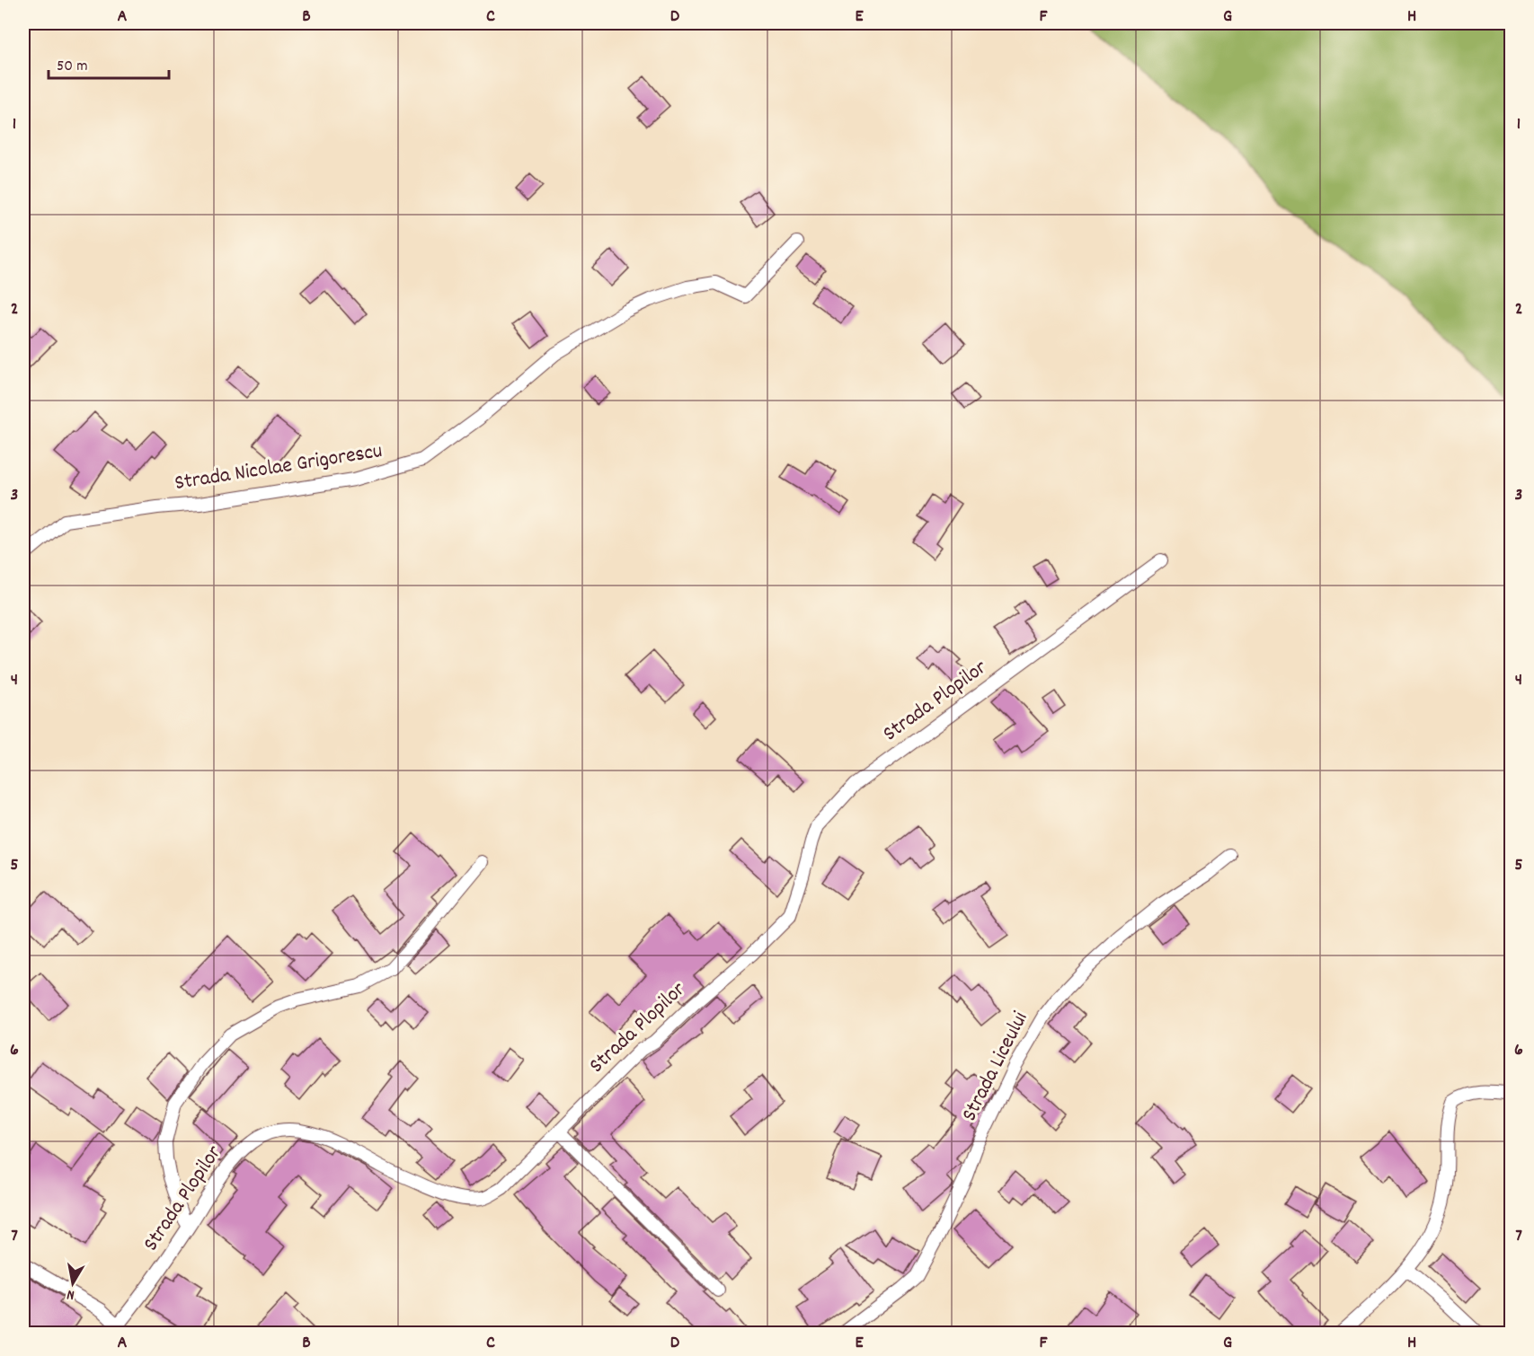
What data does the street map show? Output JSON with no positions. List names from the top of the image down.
{
  "streets": {
    "street": ["Strada Nicolae Grigorescu", "Strada Plopilor", "Strada Liceului"]
  },
  "scale_bar": "50 m",
  "north": "bottom",
  "grid": {
    "columns": [
      "A",
      "B",
      "C",
      "D",
      "E",
      "F",
      "G",
      "H"
    ],
    "rows": [
      "1",
      "2",
      "3",
      "4",
      "5",
      "6",
      "7"
    ]
  }
}
